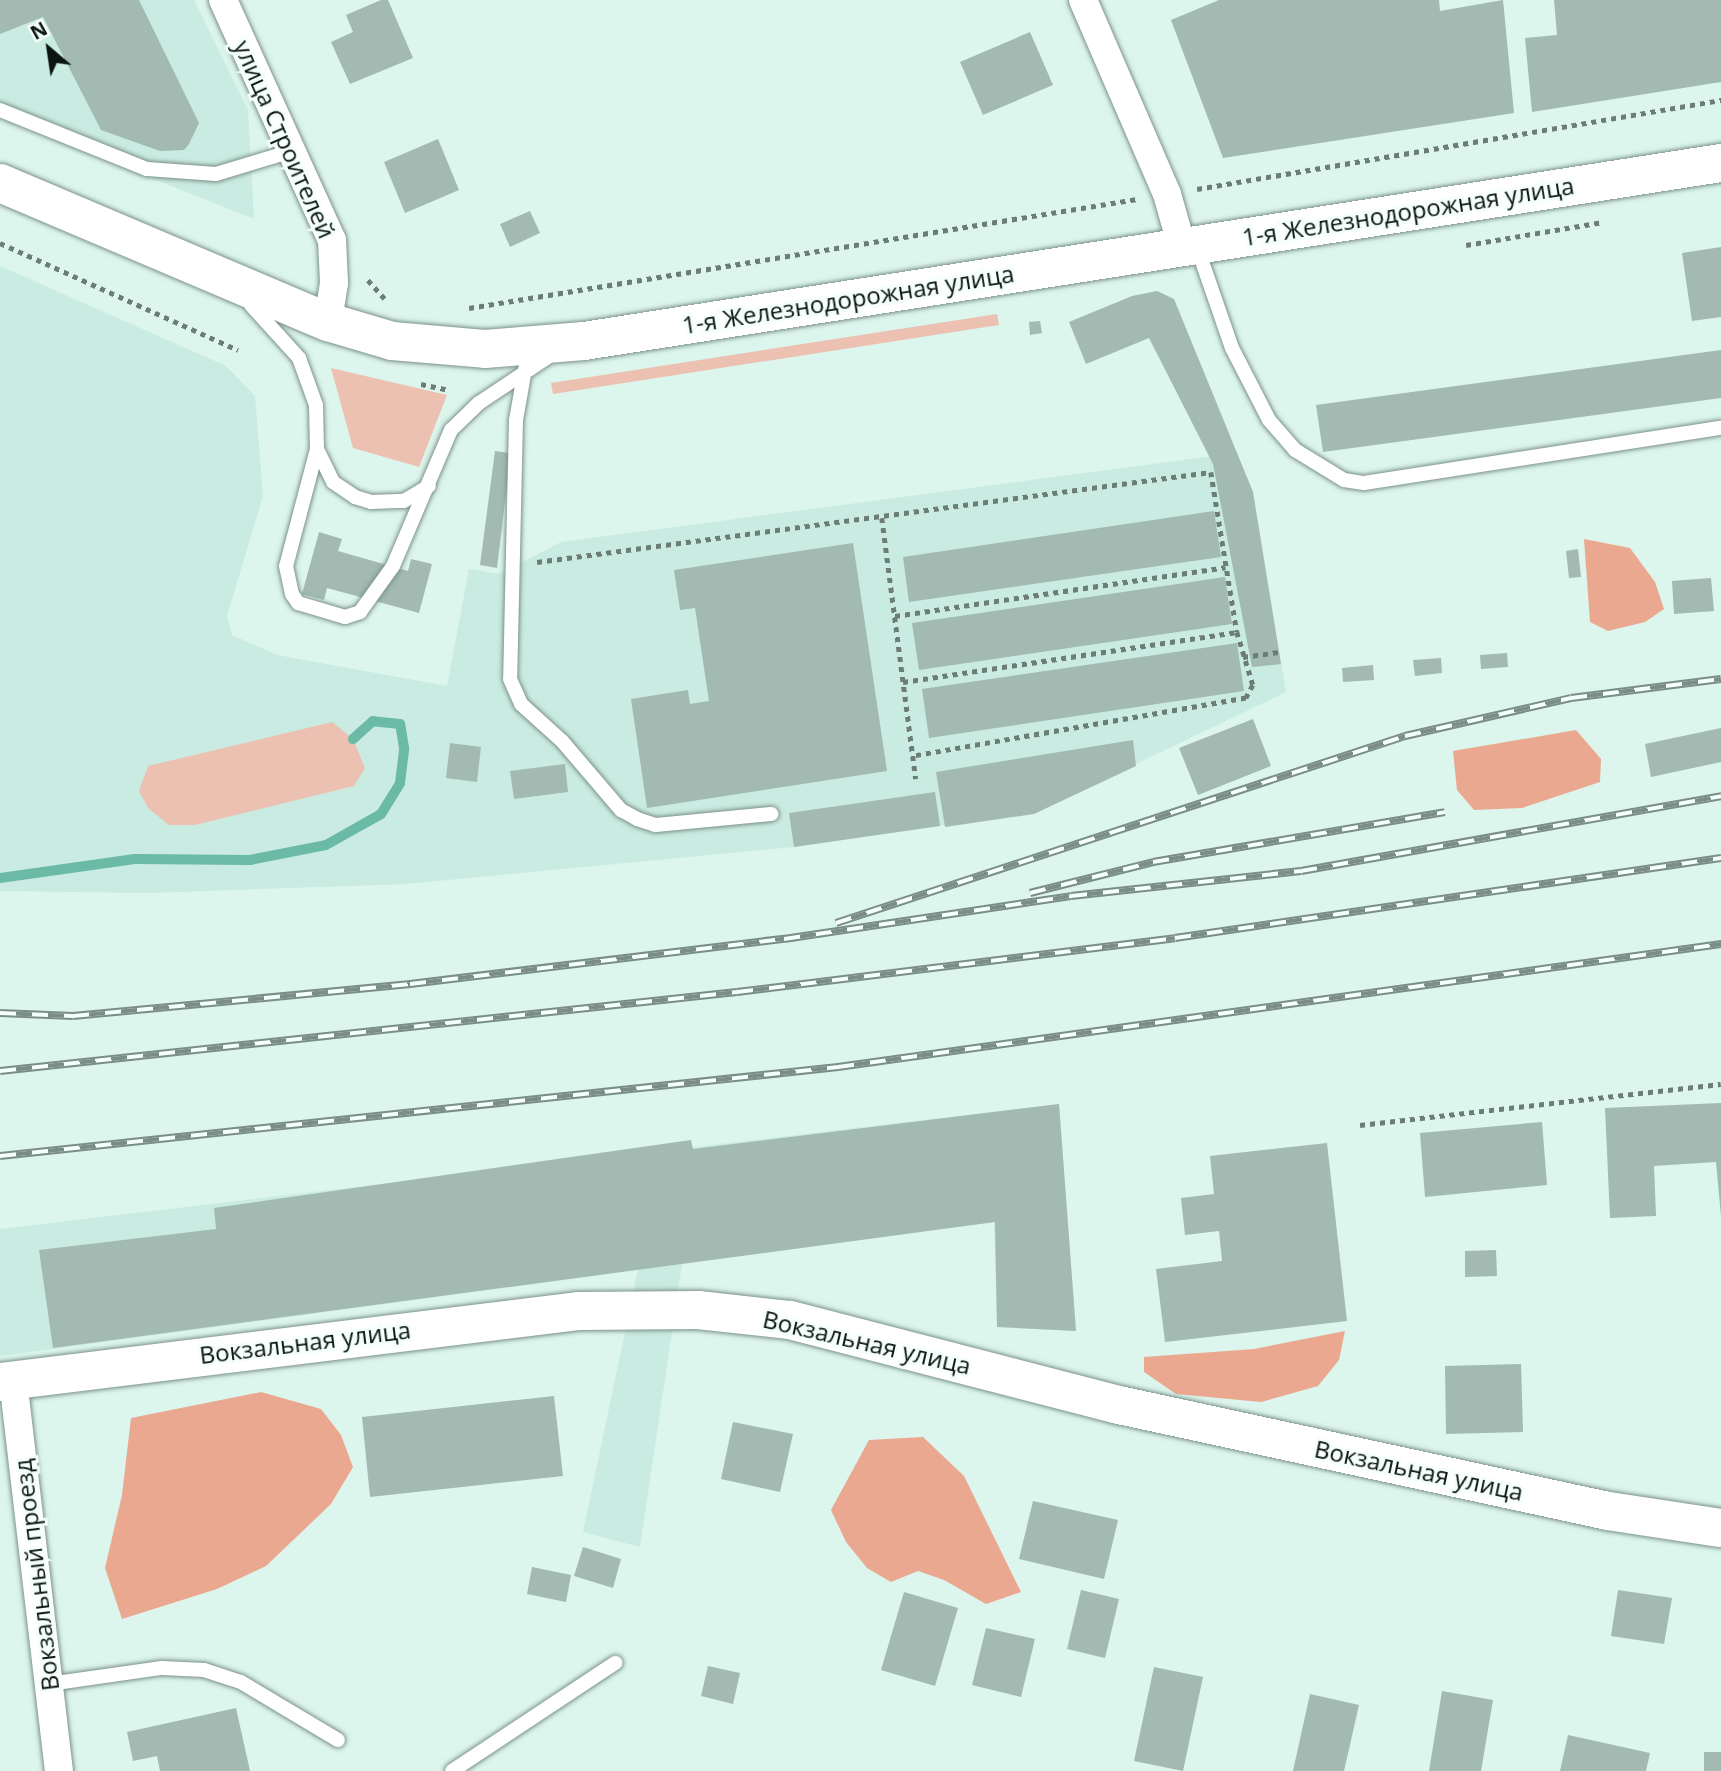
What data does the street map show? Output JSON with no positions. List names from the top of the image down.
{
  "streets": {
    "main road": ["1-я Железнодорожная улица", "Вокзальная улица"],
    "street": ["улица Строителей", "Вокзальный проезд"]
  },
  "crossings": [
    ["улица Строителей", "1-я Железнодорожная улица"],
    ["Вокзальная улица", "Вокзальный проезд"]
  ],
  "north": "top left"
}
